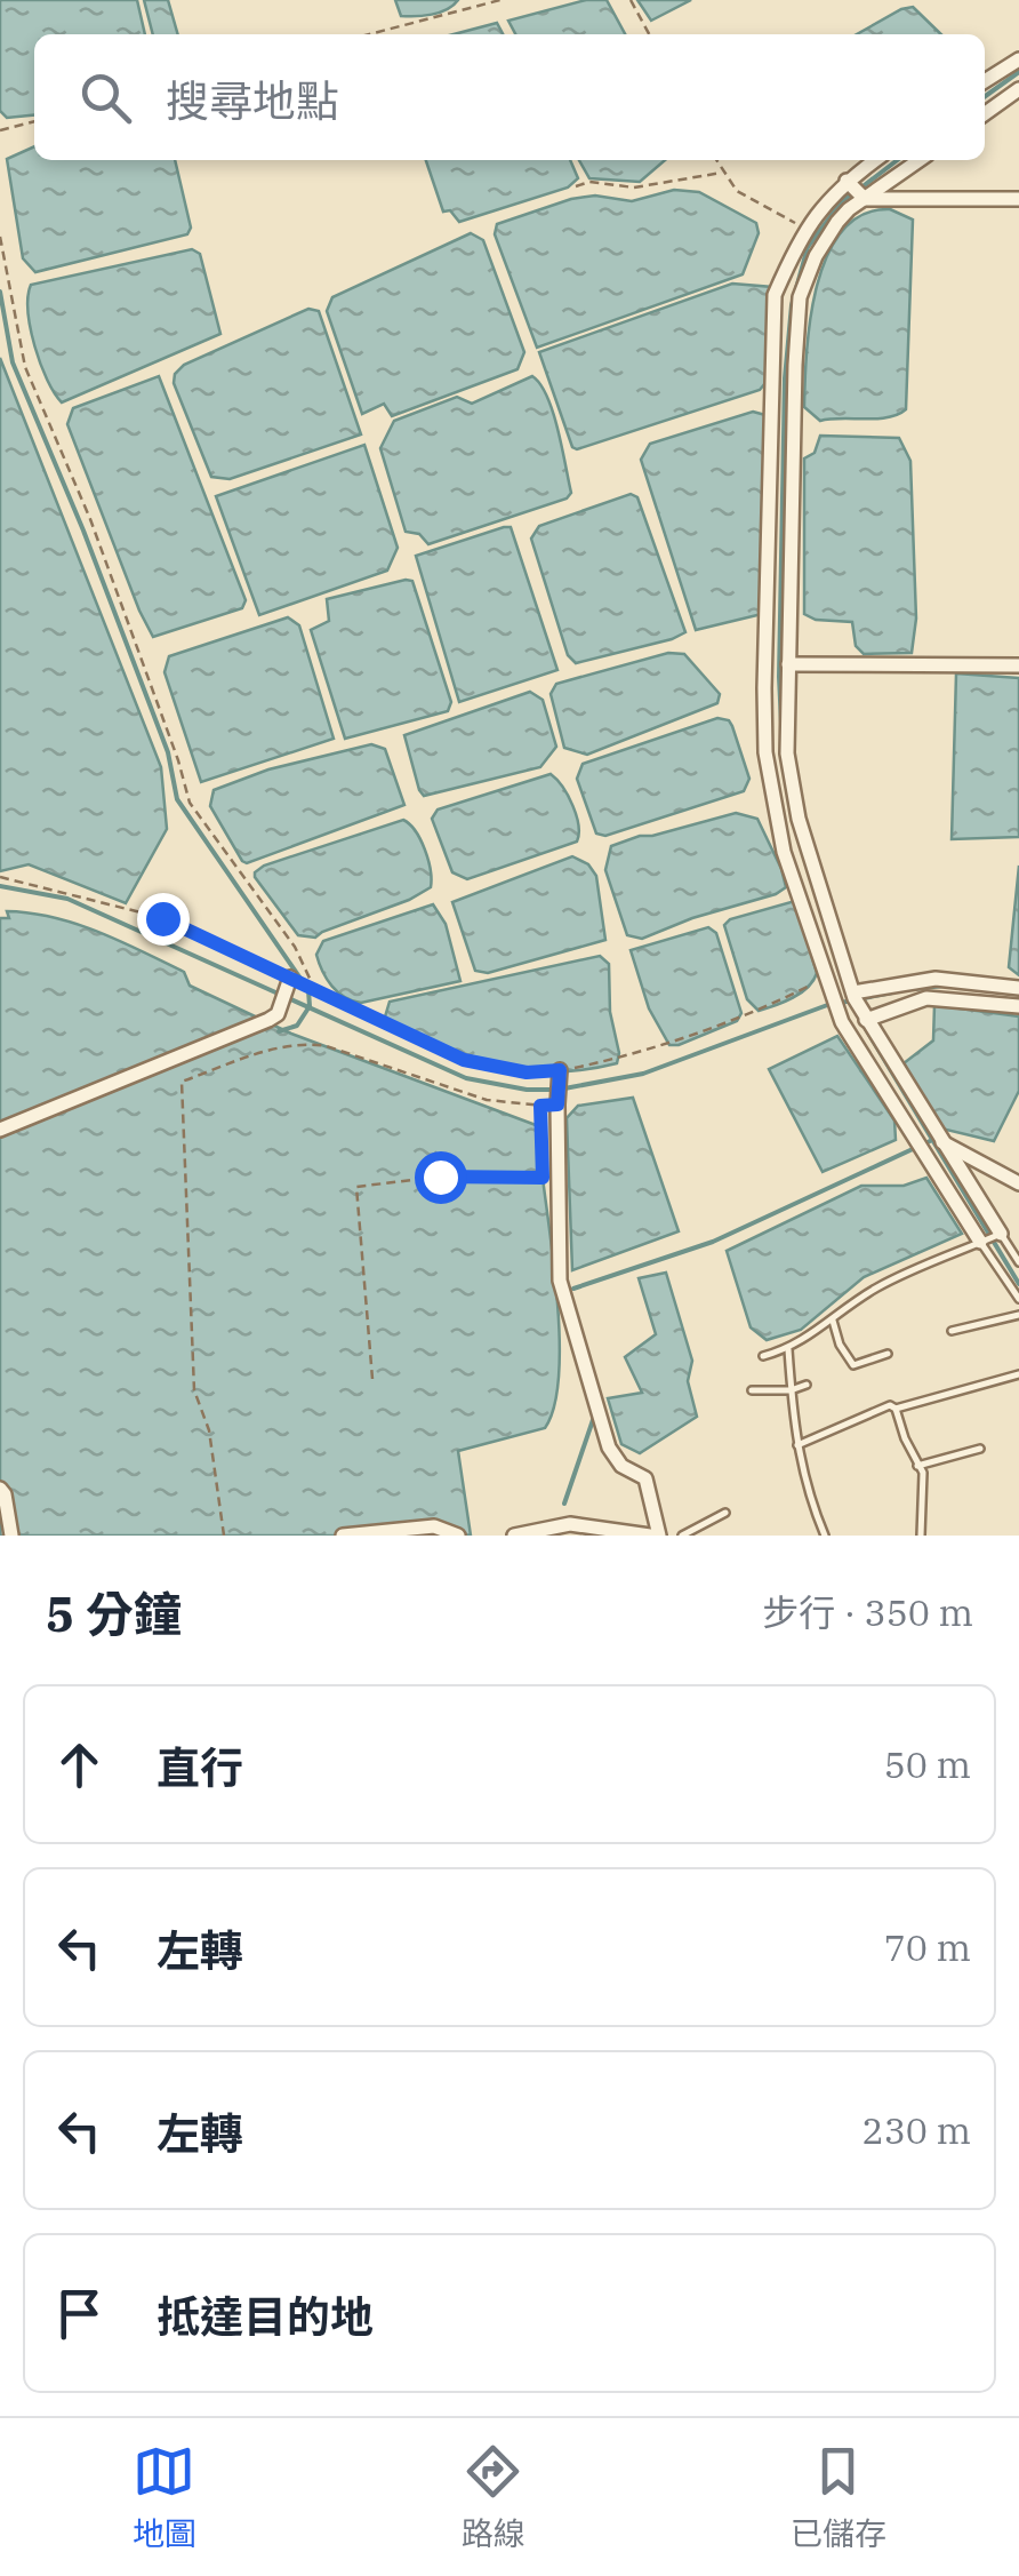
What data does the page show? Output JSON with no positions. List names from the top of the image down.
{
  "page": {
    "search": "搜尋地點",
    "heading": ["5 分鐘", "步行 · 350 m"],
    "list": [
      ["直行", "50 m"],
      ["左轉", "70 m"],
      ["左轉", "230 m"],
      "抵達目的地"
    ],
    "nav": ["地圖", "路線", "已儲存"]
  }
}
